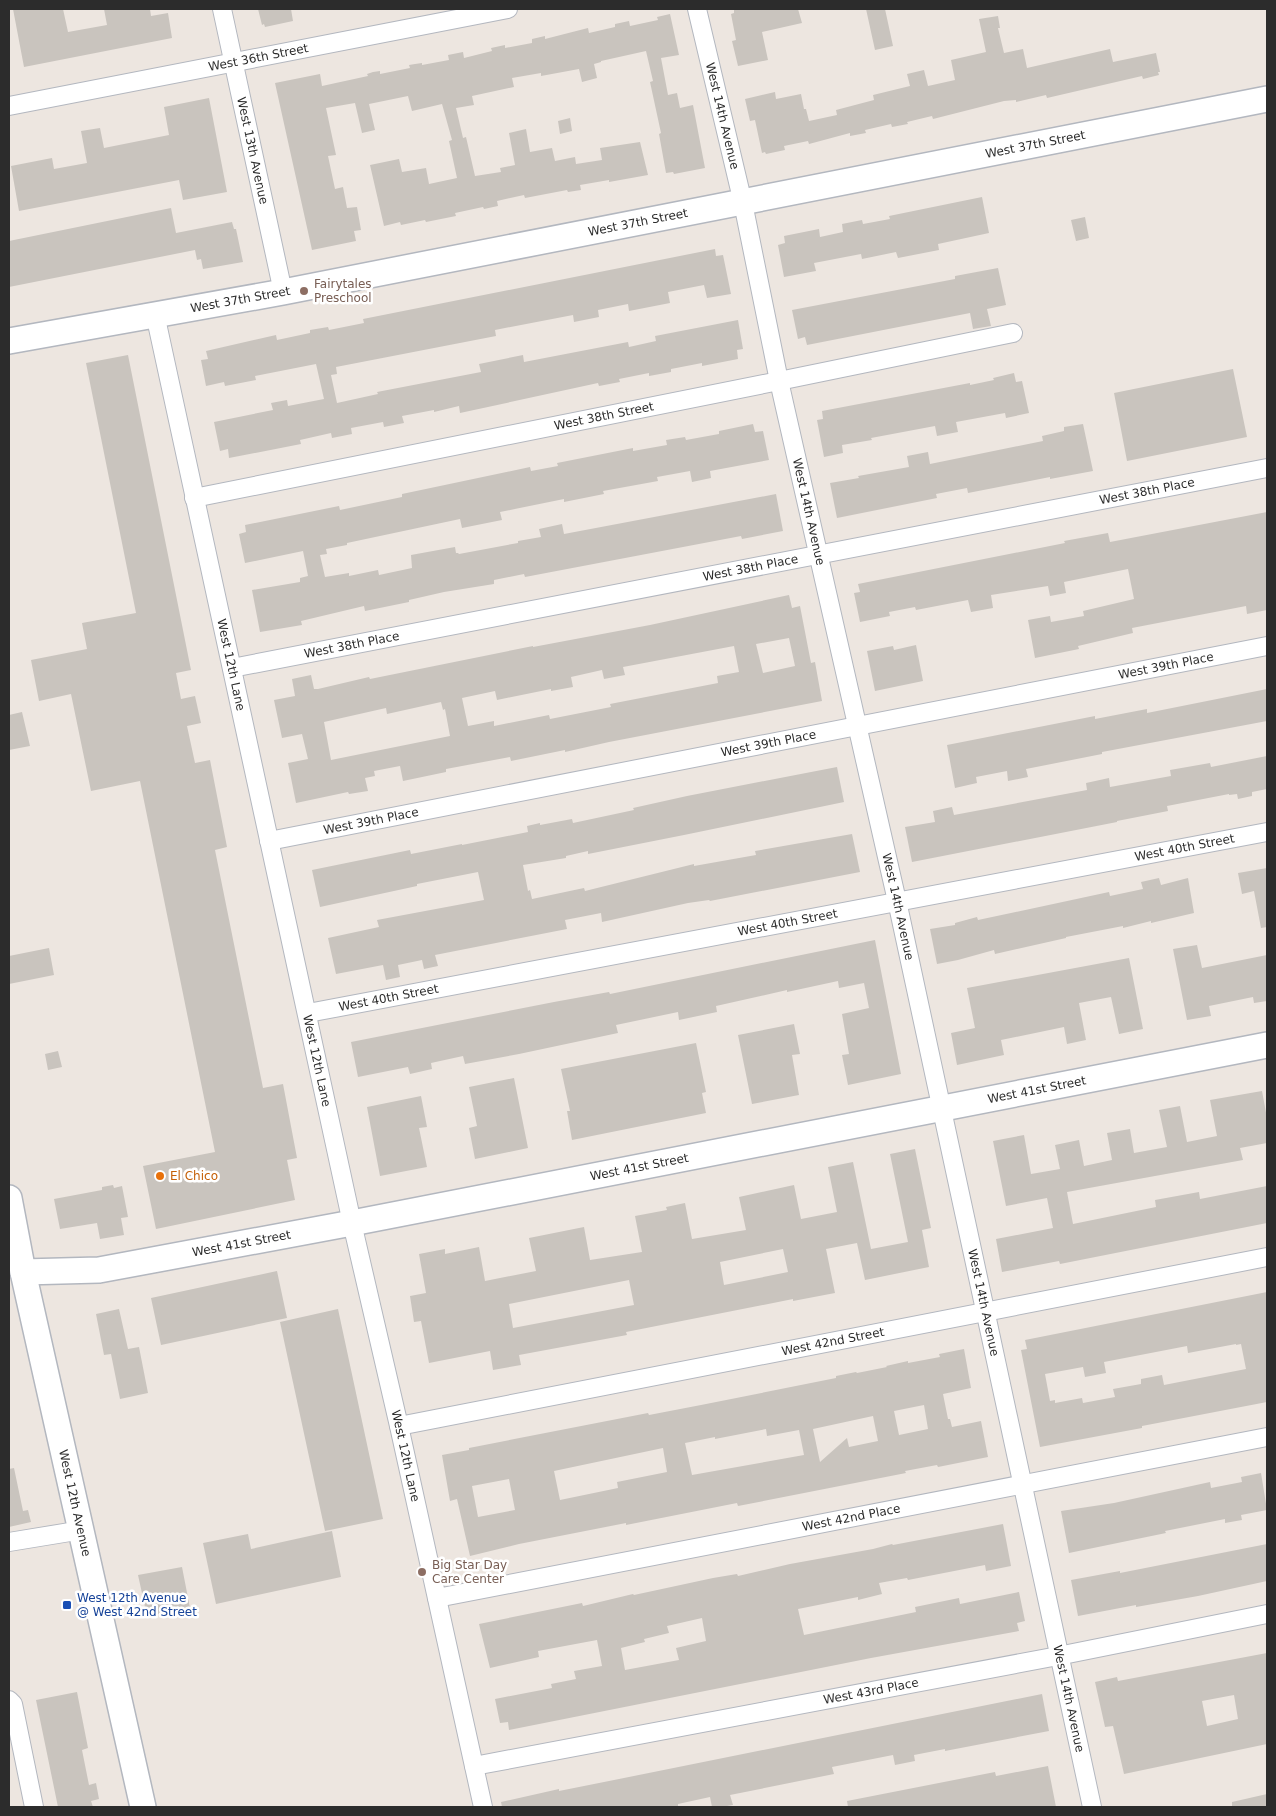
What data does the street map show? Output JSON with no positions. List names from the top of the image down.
{
  "streets": {
    "street": [
      "West 36th Street",
      "West 14th Avenue",
      "West 37th Street",
      "West 13th Avenue",
      "West 38th Street",
      "West 38th Place",
      "West 12th Lane",
      "West 39th Place",
      "West 40th Street",
      "West 41st Street",
      "West 42nd Street",
      "West 12th Avenue",
      "West 42nd Place",
      "West 43rd Place"
    ]
  },
  "crossings": [
    ["West 36th Street", "West 13th Avenue"],
    ["West 14th Avenue", "West 37th Street"],
    ["West 14th Avenue", "West 38th Street"],
    ["West 14th Avenue", "West 38th Place"],
    ["West 14th Avenue", "West 39th Place"],
    ["West 14th Avenue", "West 40th Street"],
    ["West 14th Avenue", "West 41st Street"],
    ["West 14th Avenue", "West 42nd Street"],
    ["West 14th Avenue", "West 42nd Place"],
    ["West 14th Avenue", "West 43rd Place"],
    ["West 37th Street", "West 13th Avenue"],
    ["West 37th Street", "West 12th Lane"],
    ["West 38th Street", "West 12th Lane"],
    ["West 38th Place", "West 12th Lane"],
    ["West 12th Lane", "West 39th Place"],
    ["West 12th Lane", "West 40th Street"],
    ["West 12th Lane", "West 41st Street"],
    ["West 12th Lane", "West 42nd Street"],
    ["West 12th Lane", "West 42nd Place"],
    ["West 12th Lane", "West 43rd Place"],
    ["West 41st Street", "West 12th Avenue"]
  ],
  "places": {
    "other": ["Fairytales Preschool", "El Chico", "Big Star Day Care Center"],
    "transit": ["West 12th Avenue @ West 42nd Street"]
  }
}
